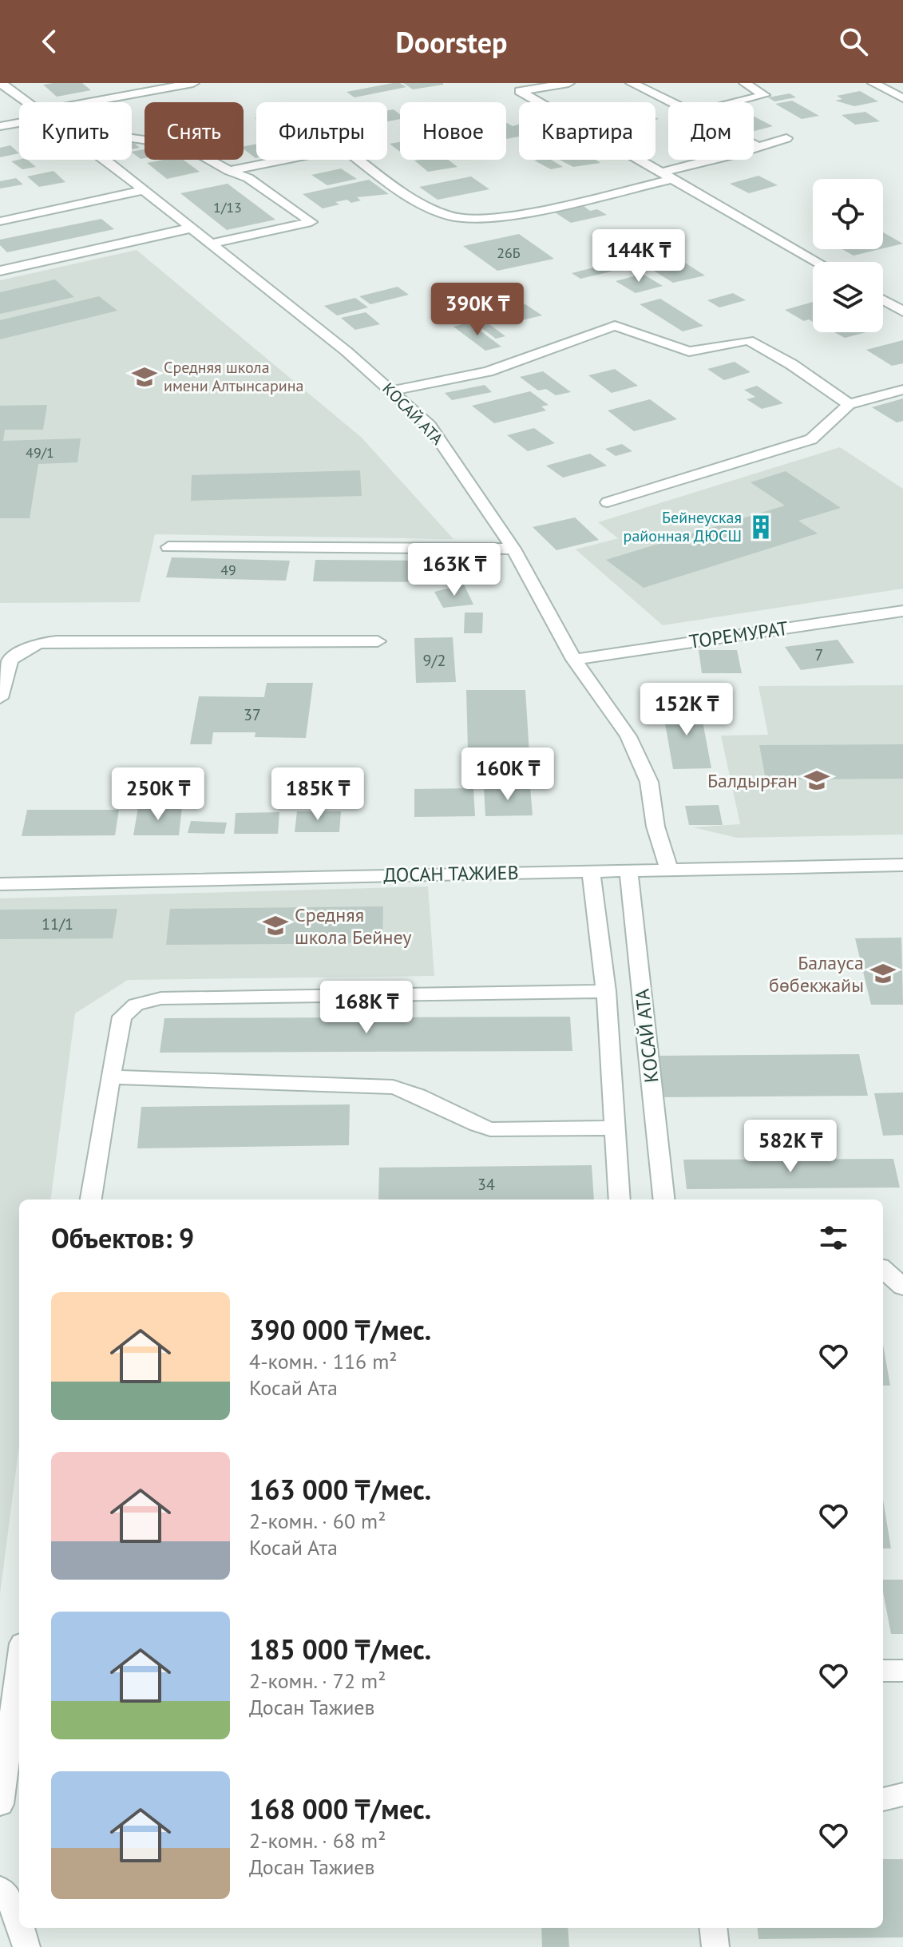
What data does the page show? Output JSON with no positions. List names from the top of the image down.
{
  "streets": {
    "street": ["КОСАЙ АТА", "ТОРЕМУРАТ", "ДОСАН ТАЖИЕВ"]
  },
  "crossings": [
    ["КОСАЙ АТА", "ТОРЕМУРАТ"],
    ["КОСАЙ АТА", "ДОСАН ТАЖИЕВ"]
  ],
  "places": {
    "school or university": [
      "Средняя школа имени Алтынсарина",
      "Балдырған",
      "Средняя школа Бейнеу",
      "Балауса бөбекжайы"
    ],
    "building": ["Бейнеуская районная ДЮСШ"]
  },
  "house_numbers": [
    "1/13",
    "26Б",
    "49/1",
    "49",
    "7",
    "9/2",
    "37",
    "11/1",
    "34"
  ],
  "page": {
    "header": "Doorstep",
    "chip": [
      "Купить",
      "Снять",
      "Фильтры",
      "Новое",
      "Квартира",
      "Дом"
    ],
    "price": [
      "144K ₸",
      "390K ₸",
      "163K ₸",
      "152K ₸",
      "160K ₸",
      "250K ₸",
      "185K ₸",
      "168K ₸",
      "582K ₸"
    ],
    "heading": "Объектов: 9",
    "list": [
      {
        "name": "390 000 ₸/мес.",
        "note": "4-комн. · 116 m² · Косай Ата"
      },
      {
        "name": "163 000 ₸/мес.",
        "note": "2-комн. · 60 m² · Косай Ата"
      },
      {
        "name": "185 000 ₸/мес.",
        "note": "2-комн. · 72 m² · Досан Тажиев"
      },
      {
        "name": "168 000 ₸/мес.",
        "note": "2-комн. · 68 m² · Досан Тажиев"
      }
    ]
  }
}
